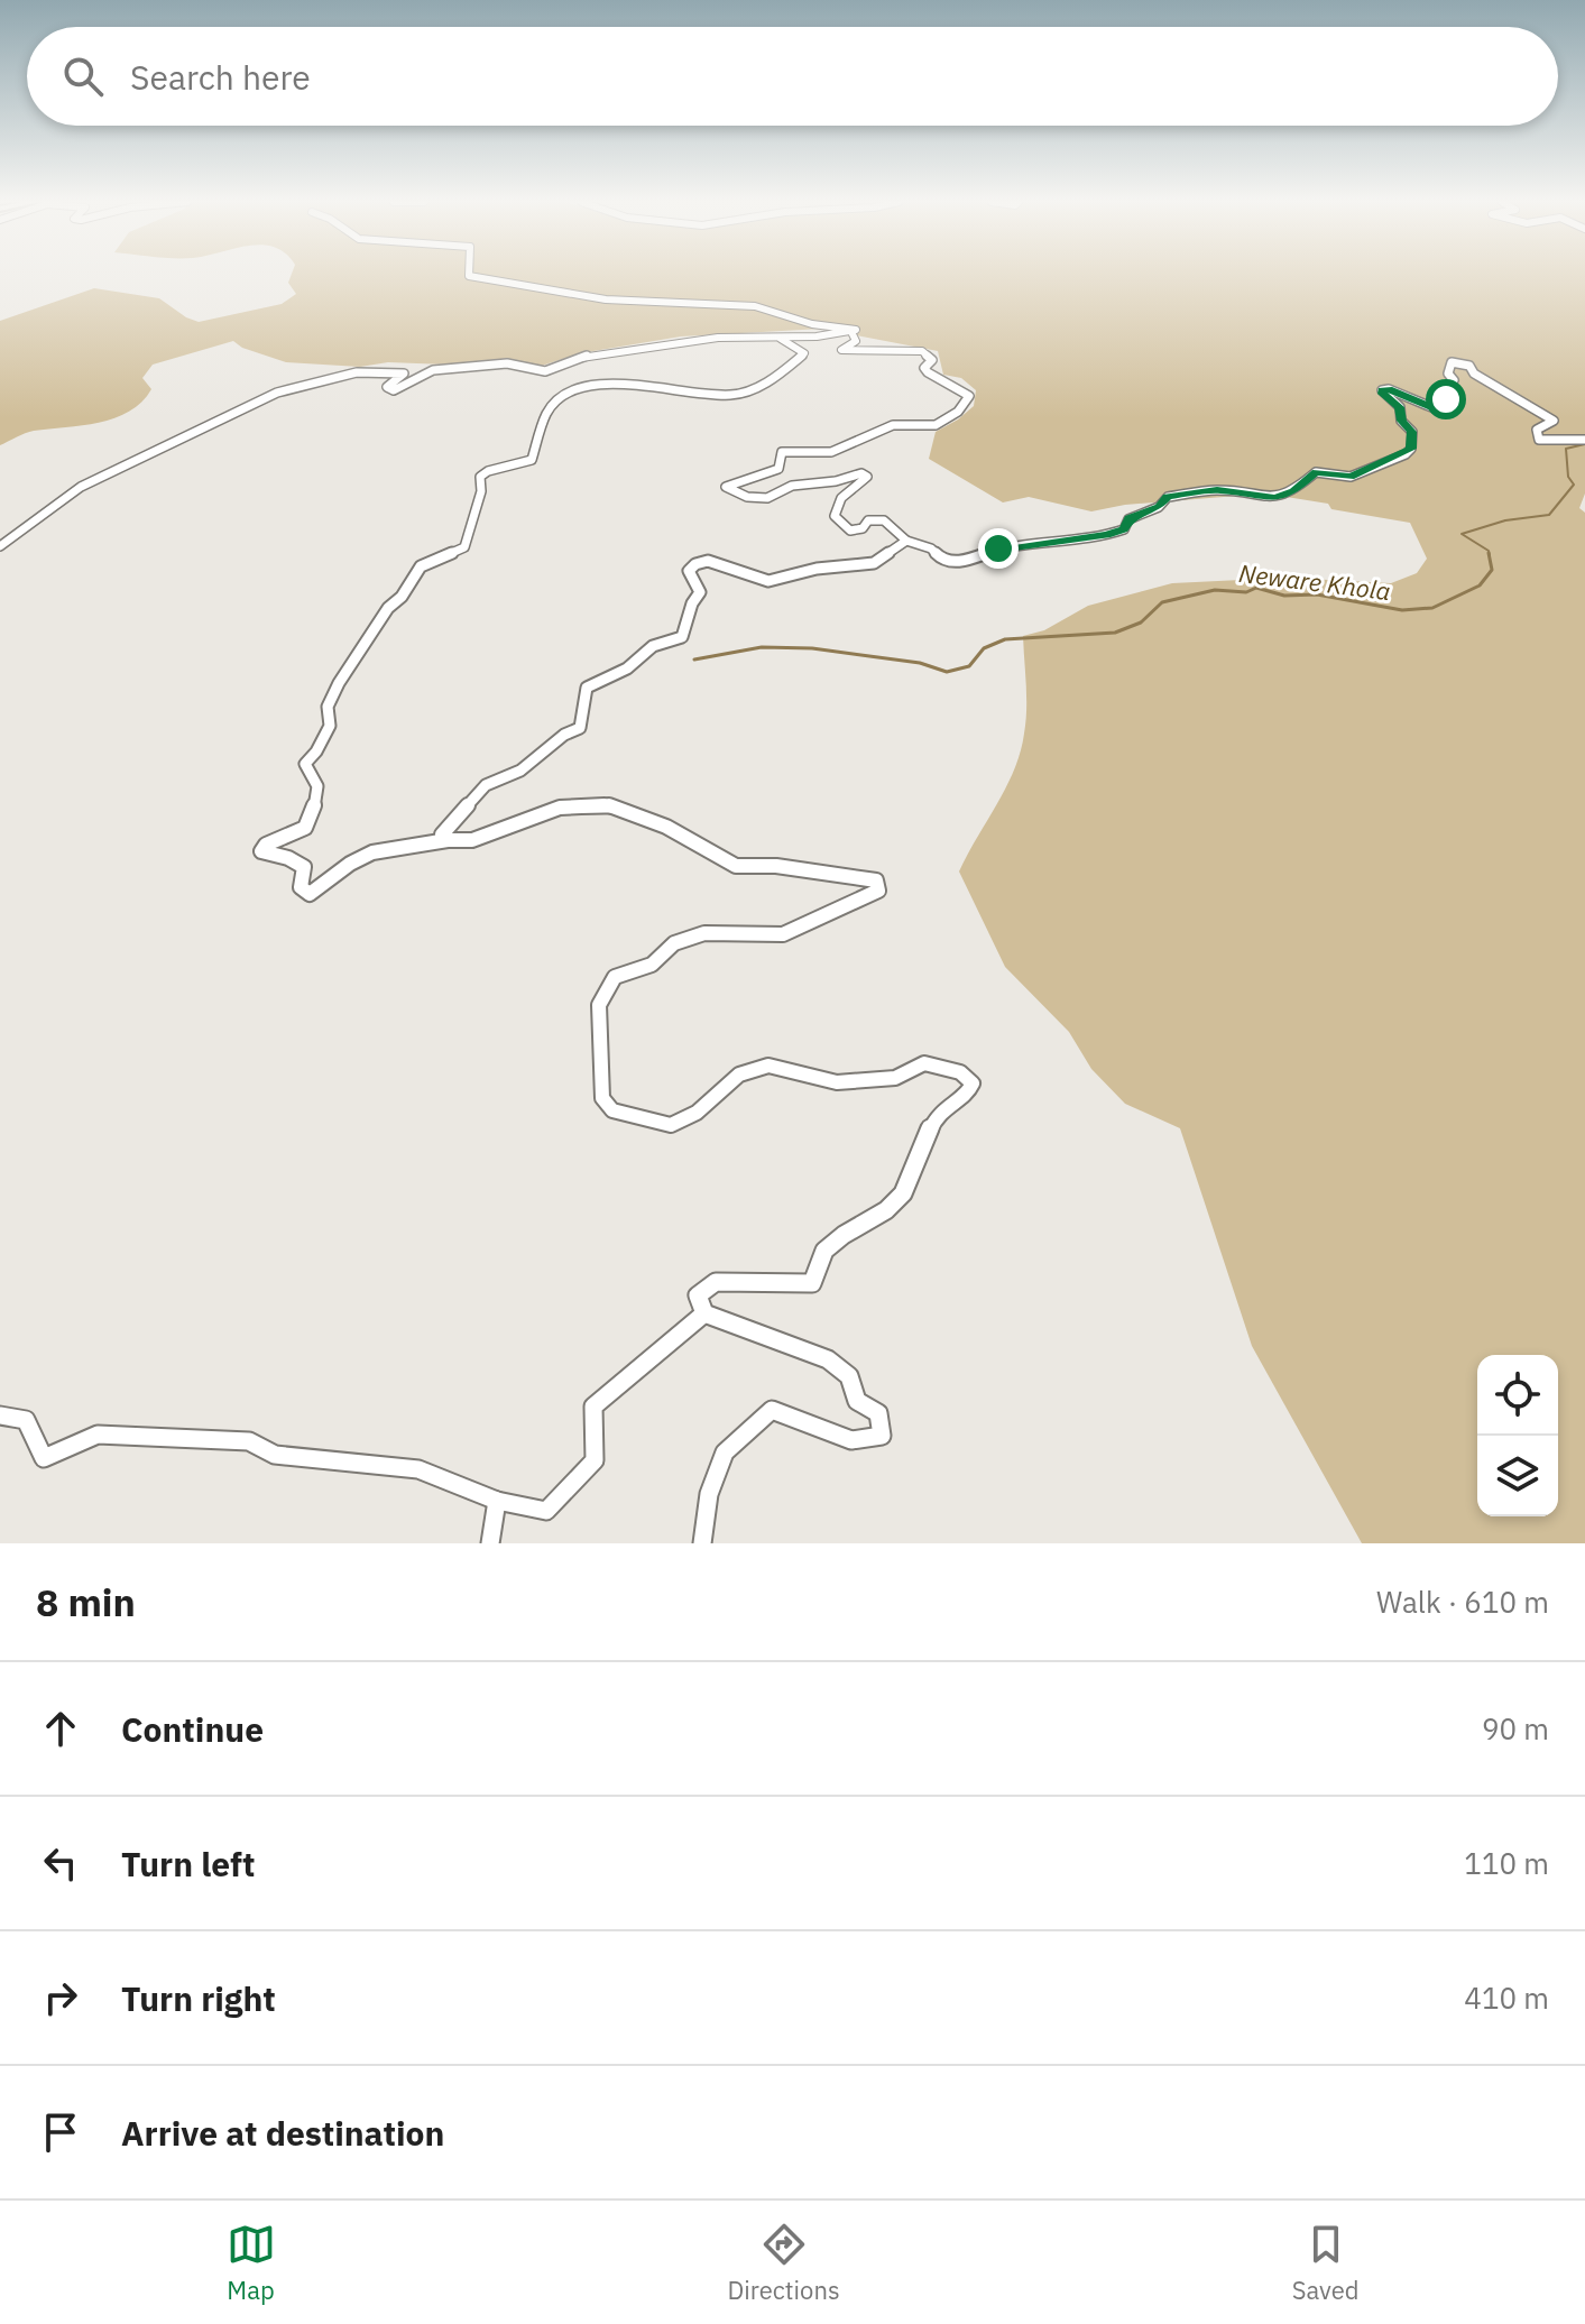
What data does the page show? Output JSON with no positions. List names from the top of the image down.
{
  "water": ["Neware Khola"],
  "page": {
    "search": "Search here",
    "heading": ["8 min", "Walk · 610 m"],
    "list": [
      ["Continue", "90 m"],
      ["Turn left", "110 m"],
      ["Turn right", "410 m"],
      "Arrive at destination"
    ],
    "nav": ["Map", "Directions", "Saved"]
  }
}
